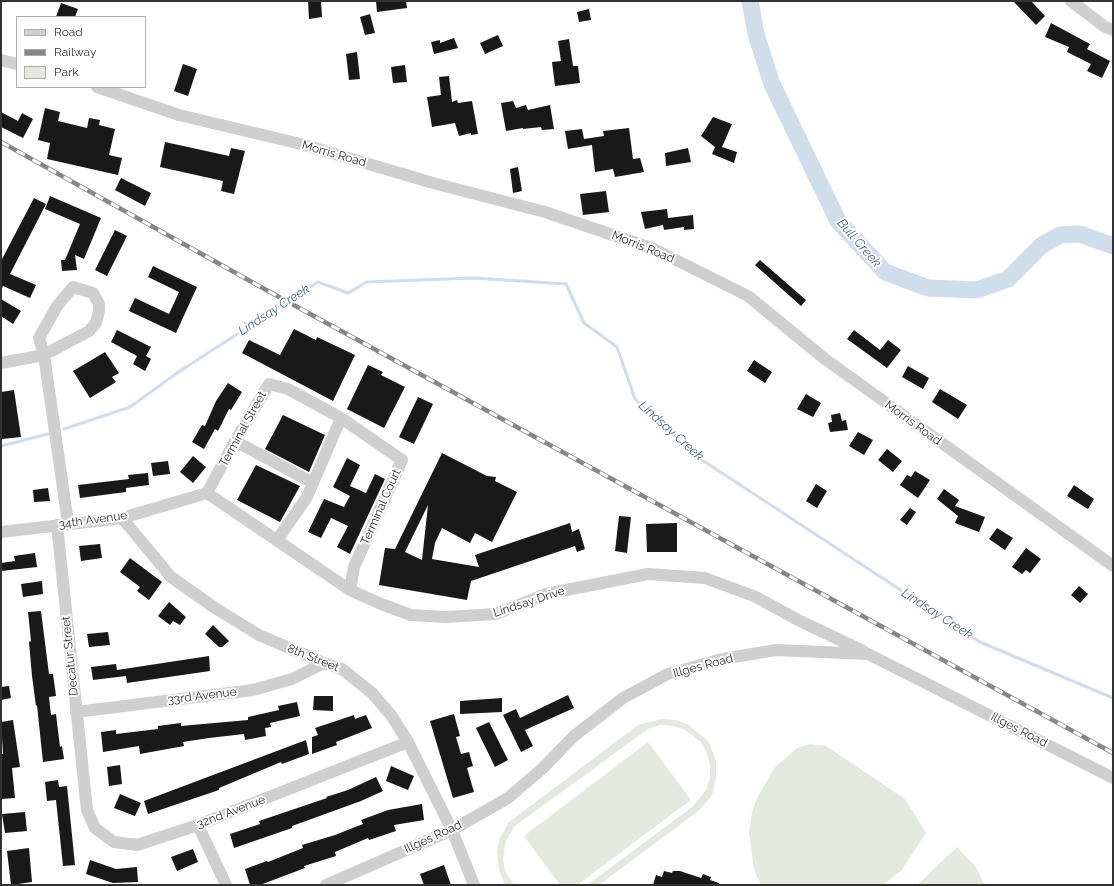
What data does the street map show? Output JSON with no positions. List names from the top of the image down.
{
  "streets": {
    "street": [
      "Morris Road",
      "Terminal Street",
      "Terminal Court",
      "34th Avenue",
      "Lindsay Drive",
      "Decatur Street",
      "8th Street",
      "Illges Road",
      "33rd Avenue",
      "32nd Avenue"
    ]
  },
  "crossings": [
    ["Terminal Street", "Terminal Court"],
    ["Terminal Street", "34th Avenue"],
    ["Terminal Street", "Lindsay Drive"],
    ["Terminal Court", "Lindsay Drive"],
    ["34th Avenue", "Lindsay Drive"],
    ["34th Avenue", "Decatur Street"],
    ["34th Avenue", "8th Street"],
    ["Lindsay Drive", "Illges Road"],
    ["Decatur Street", "33rd Avenue"],
    ["Decatur Street", "32nd Avenue"],
    ["8th Street", "Illges Road"],
    ["8th Street", "33rd Avenue"],
    ["8th Street", "32nd Avenue"]
  ],
  "water": ["Bull Creek", "Lindsay Creek"],
  "legend": ["Road", "Railway", "Park"]
}
